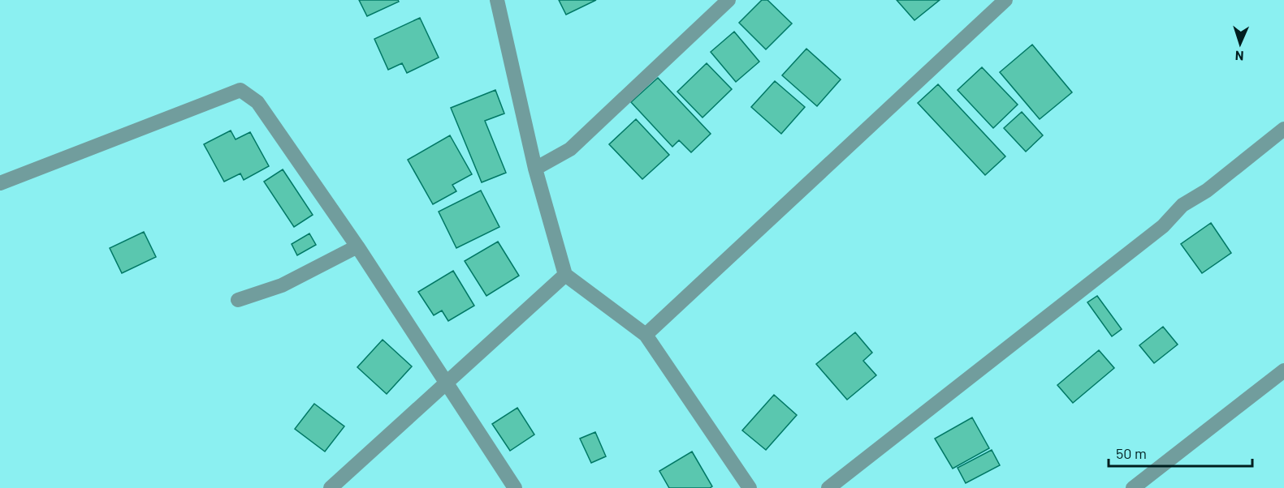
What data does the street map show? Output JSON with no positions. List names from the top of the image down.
{
  "scale_bar": "50 m",
  "north": "bottom"
}
